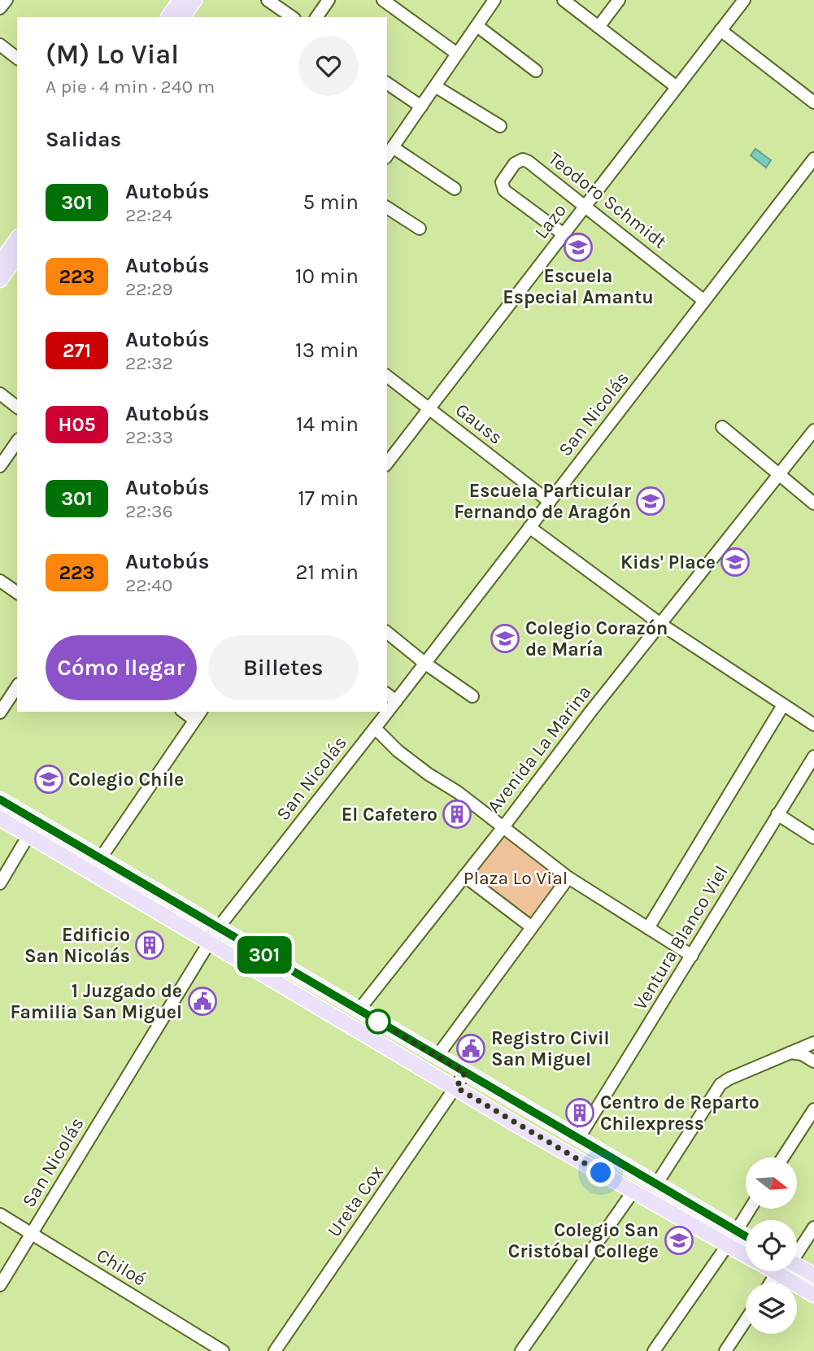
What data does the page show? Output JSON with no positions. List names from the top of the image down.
{
  "streets": {
    "street": [
      "Teodoro Schmidt",
      "Lazo",
      "San Nicolás",
      "Gauss",
      "Avenida La Marina",
      "Ventura Blanco Viel",
      "Ureta Cox",
      "Chiloé"
    ]
  },
  "crossings": [
    ["Teodoro Schmidt", "Lazo"],
    ["Teodoro Schmidt", "San Nicolás"],
    ["Lazo", "Gauss"],
    ["San Nicolás", "Gauss"],
    ["San Nicolás", "Chiloé"]
  ],
  "parks": ["Plaza Lo Vial"],
  "places": {
    "school or university": [
      "Escuela Especial Amantu",
      "Escuela Particular Fernando de Aragón",
      "Kids' Place",
      "Colegio Corazón de María",
      "Colegio Chile",
      "Colegio San Cristóbal College"
    ],
    "building": ["El Cafetero", "Edificio San Nicolás", "Centro de Reparto Chilexpress"],
    "public building": ["1 Juzgado de Familia San Miguel", "Registro Civil San Miguel"]
  },
  "lines": ["bus line 301"],
  "north": "right",
  "page": {
    "on_map": "301",
    "heading": [
      ["(M) Lo Vial", "A pie · 4 min · 240 m"],
      "Salidas"
    ],
    "list": [
      {
        "mark": "301",
        "name": "Autobús",
        "note": "22:24",
        "value": "5 min"
      },
      {
        "mark": "223",
        "name": "Autobús",
        "note": "22:29",
        "value": "10 min"
      },
      {
        "mark": "271",
        "name": "Autobús",
        "note": "22:32",
        "value": "13 min"
      },
      {
        "mark": "H05",
        "name": "Autobús",
        "note": "22:33",
        "value": "14 min"
      },
      {
        "mark": "301",
        "name": "Autobús",
        "note": "22:36",
        "value": "17 min"
      },
      {
        "mark": "223",
        "name": "Autobús",
        "note": "22:40",
        "value": "21 min"
      }
    ],
    "buttons": ["Cómo llegar", "Billetes"]
  }
}
